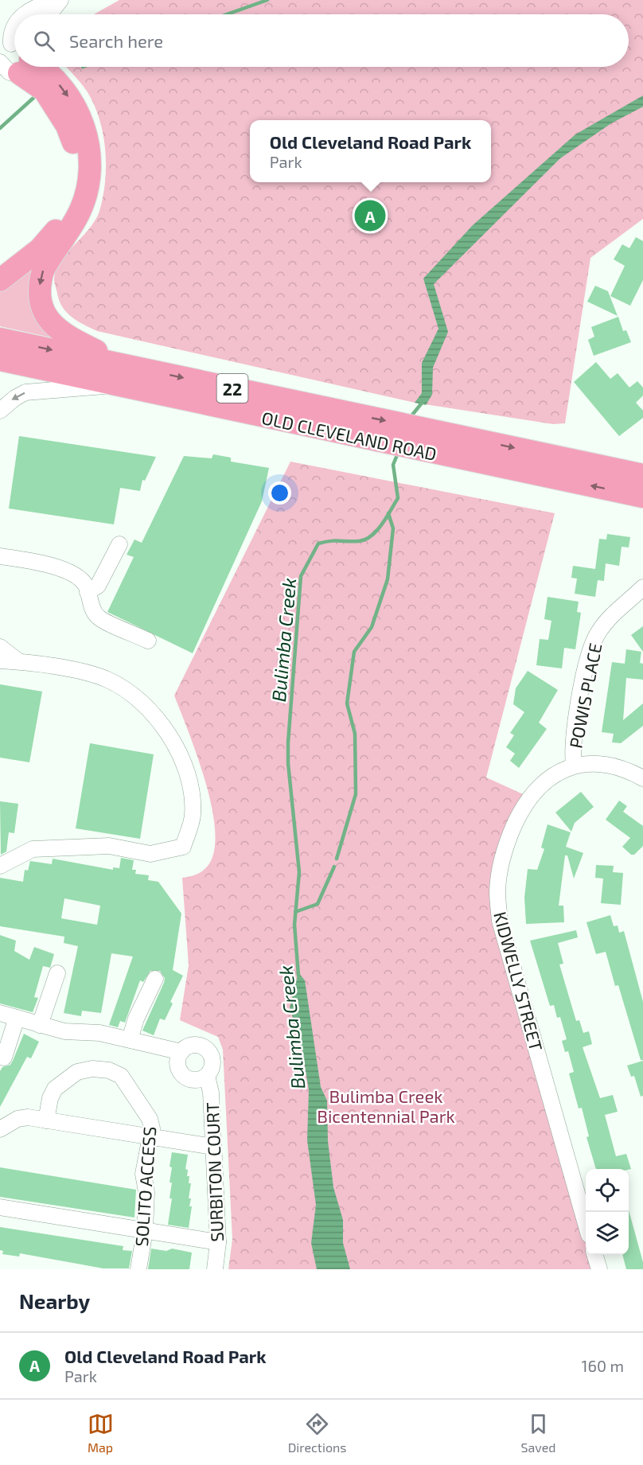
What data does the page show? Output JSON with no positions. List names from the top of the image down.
{
  "streets": {
    "highway": ["22", "OLD CLEVELAND ROAD"],
    "street": [
      "POWIS PLACE",
      "KIDWELLY STREET",
      "SURBITON COURT",
      "SOLITO ACCESS"
    ]
  },
  "crossings": [
    ["POWIS PLACE", "KIDWELLY STREET"]
  ],
  "water": ["Bulimba Creek"],
  "parks": ["Bulimba Creek Bicentennial Park"],
  "page": {
    "search": "Search here",
    "popup": ["Old Cleveland Road Park", "Park"],
    "pins": "A",
    "heading": "Nearby",
    "list": [
      {
        "mark": "A",
        "name": "Old Cleveland Road Park",
        "note": "Park",
        "value": "160 m"
      }
    ],
    "nav": ["Map", "Directions", "Saved"]
  }
}
